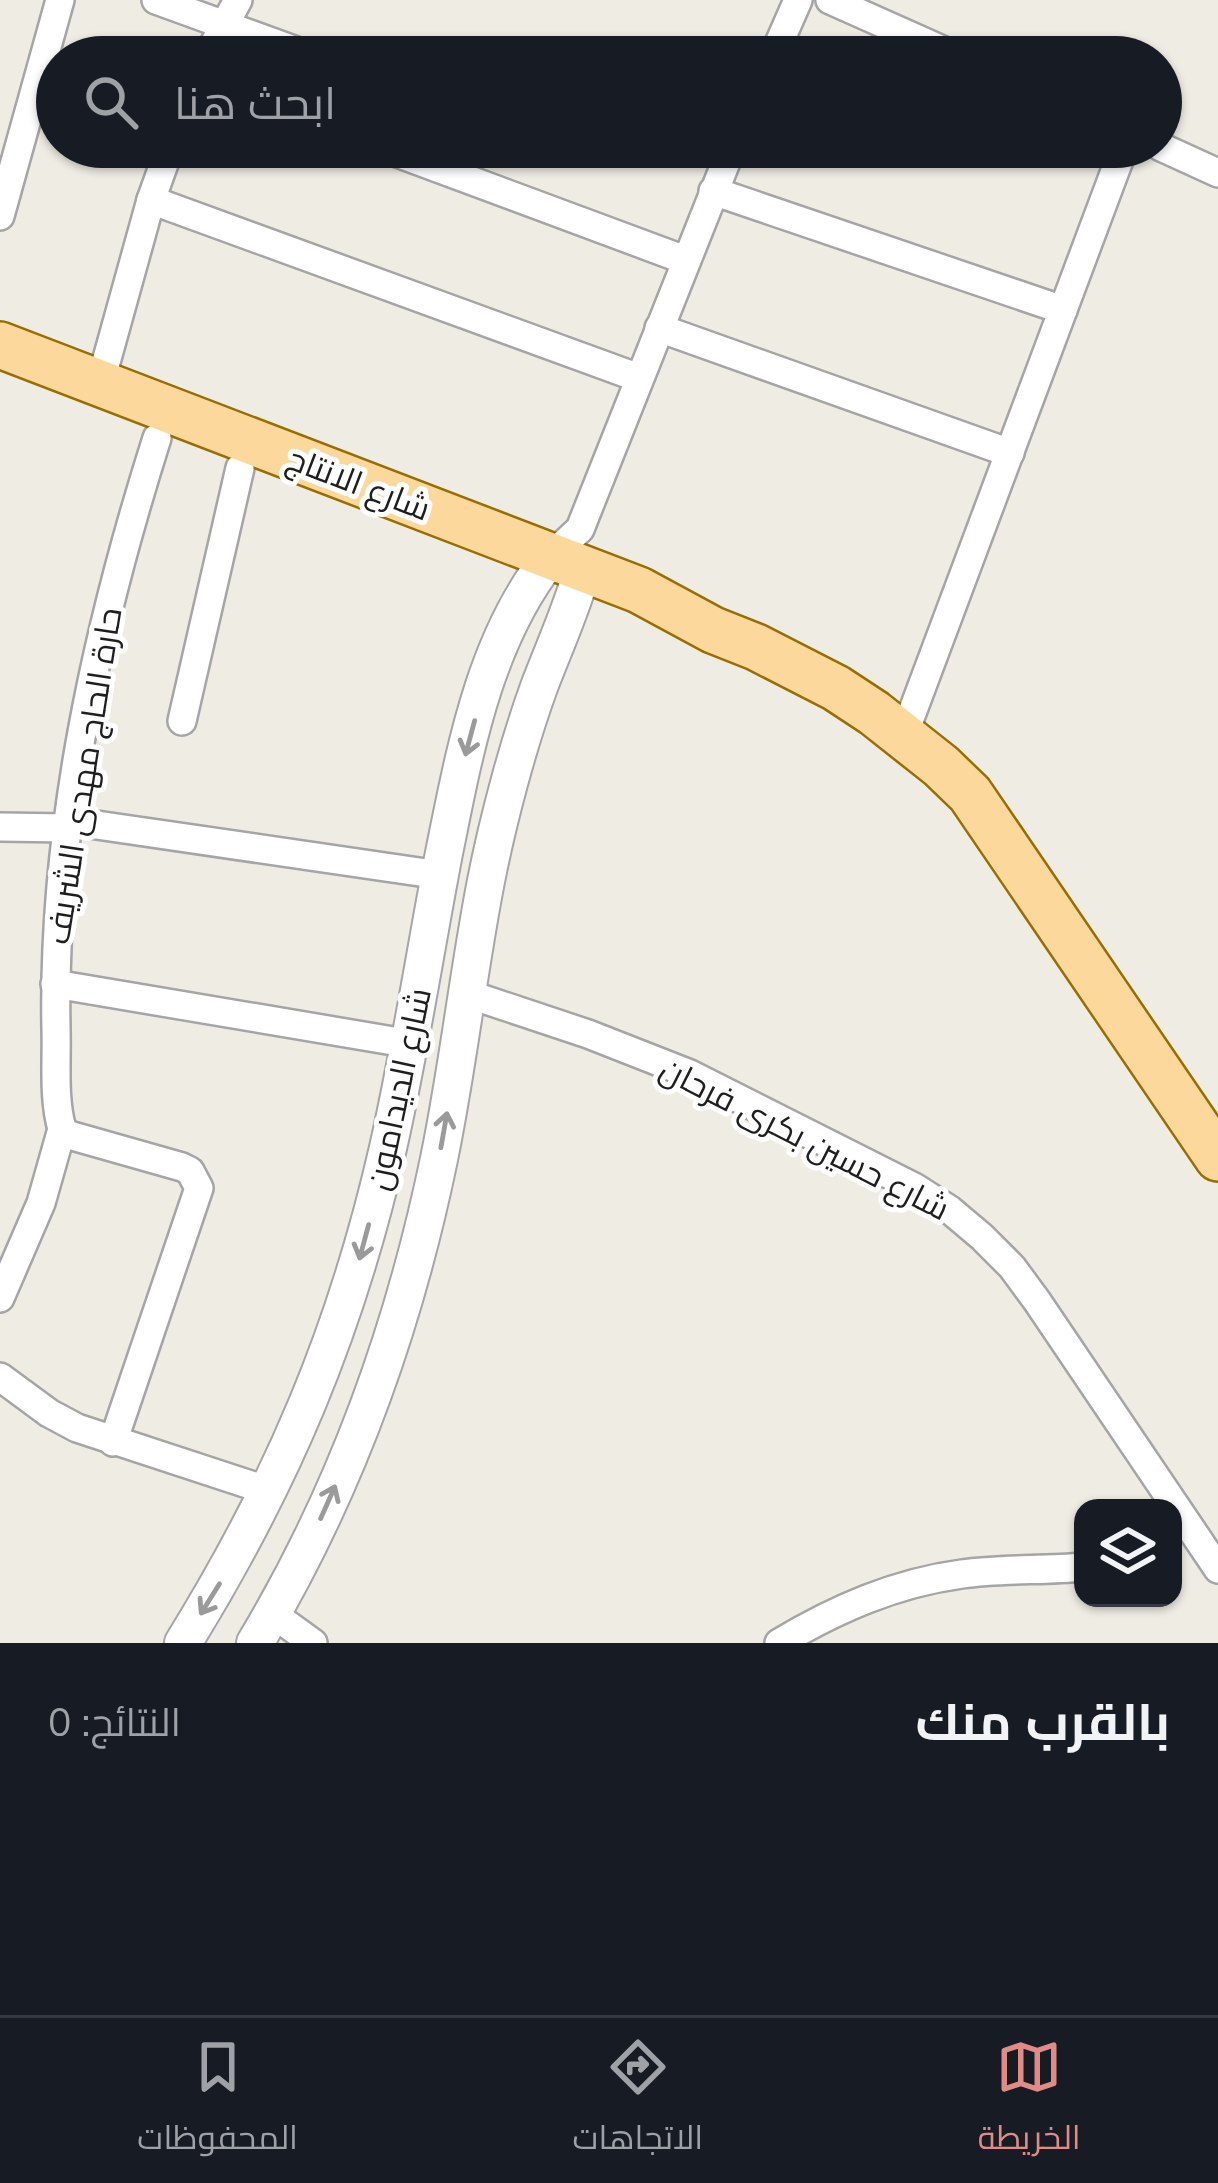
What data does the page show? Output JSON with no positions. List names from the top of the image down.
{
  "streets": {
    "main road": ["شارع الانتاج"],
    "street": ["حارة الحاج مهدى الشريف", "شارع الديدامون", "شارع حسين بكرى فرحان"]
  },
  "crossings": [
    ["شارع الانتاج", "حارة الحاج مهدى الشريف"],
    ["شارع الانتاج", "شارع الديدامون"],
    ["شارع الديدامون", "شارع حسين بكرى فرحان"]
  ],
  "page": {
    "search": "ابحث هنا",
    "heading": ["بالقرب منك", "النتائج: 0"],
    "nav": ["الخريطة", "الاتجاهات", "المحفوظات"]
  }
}
